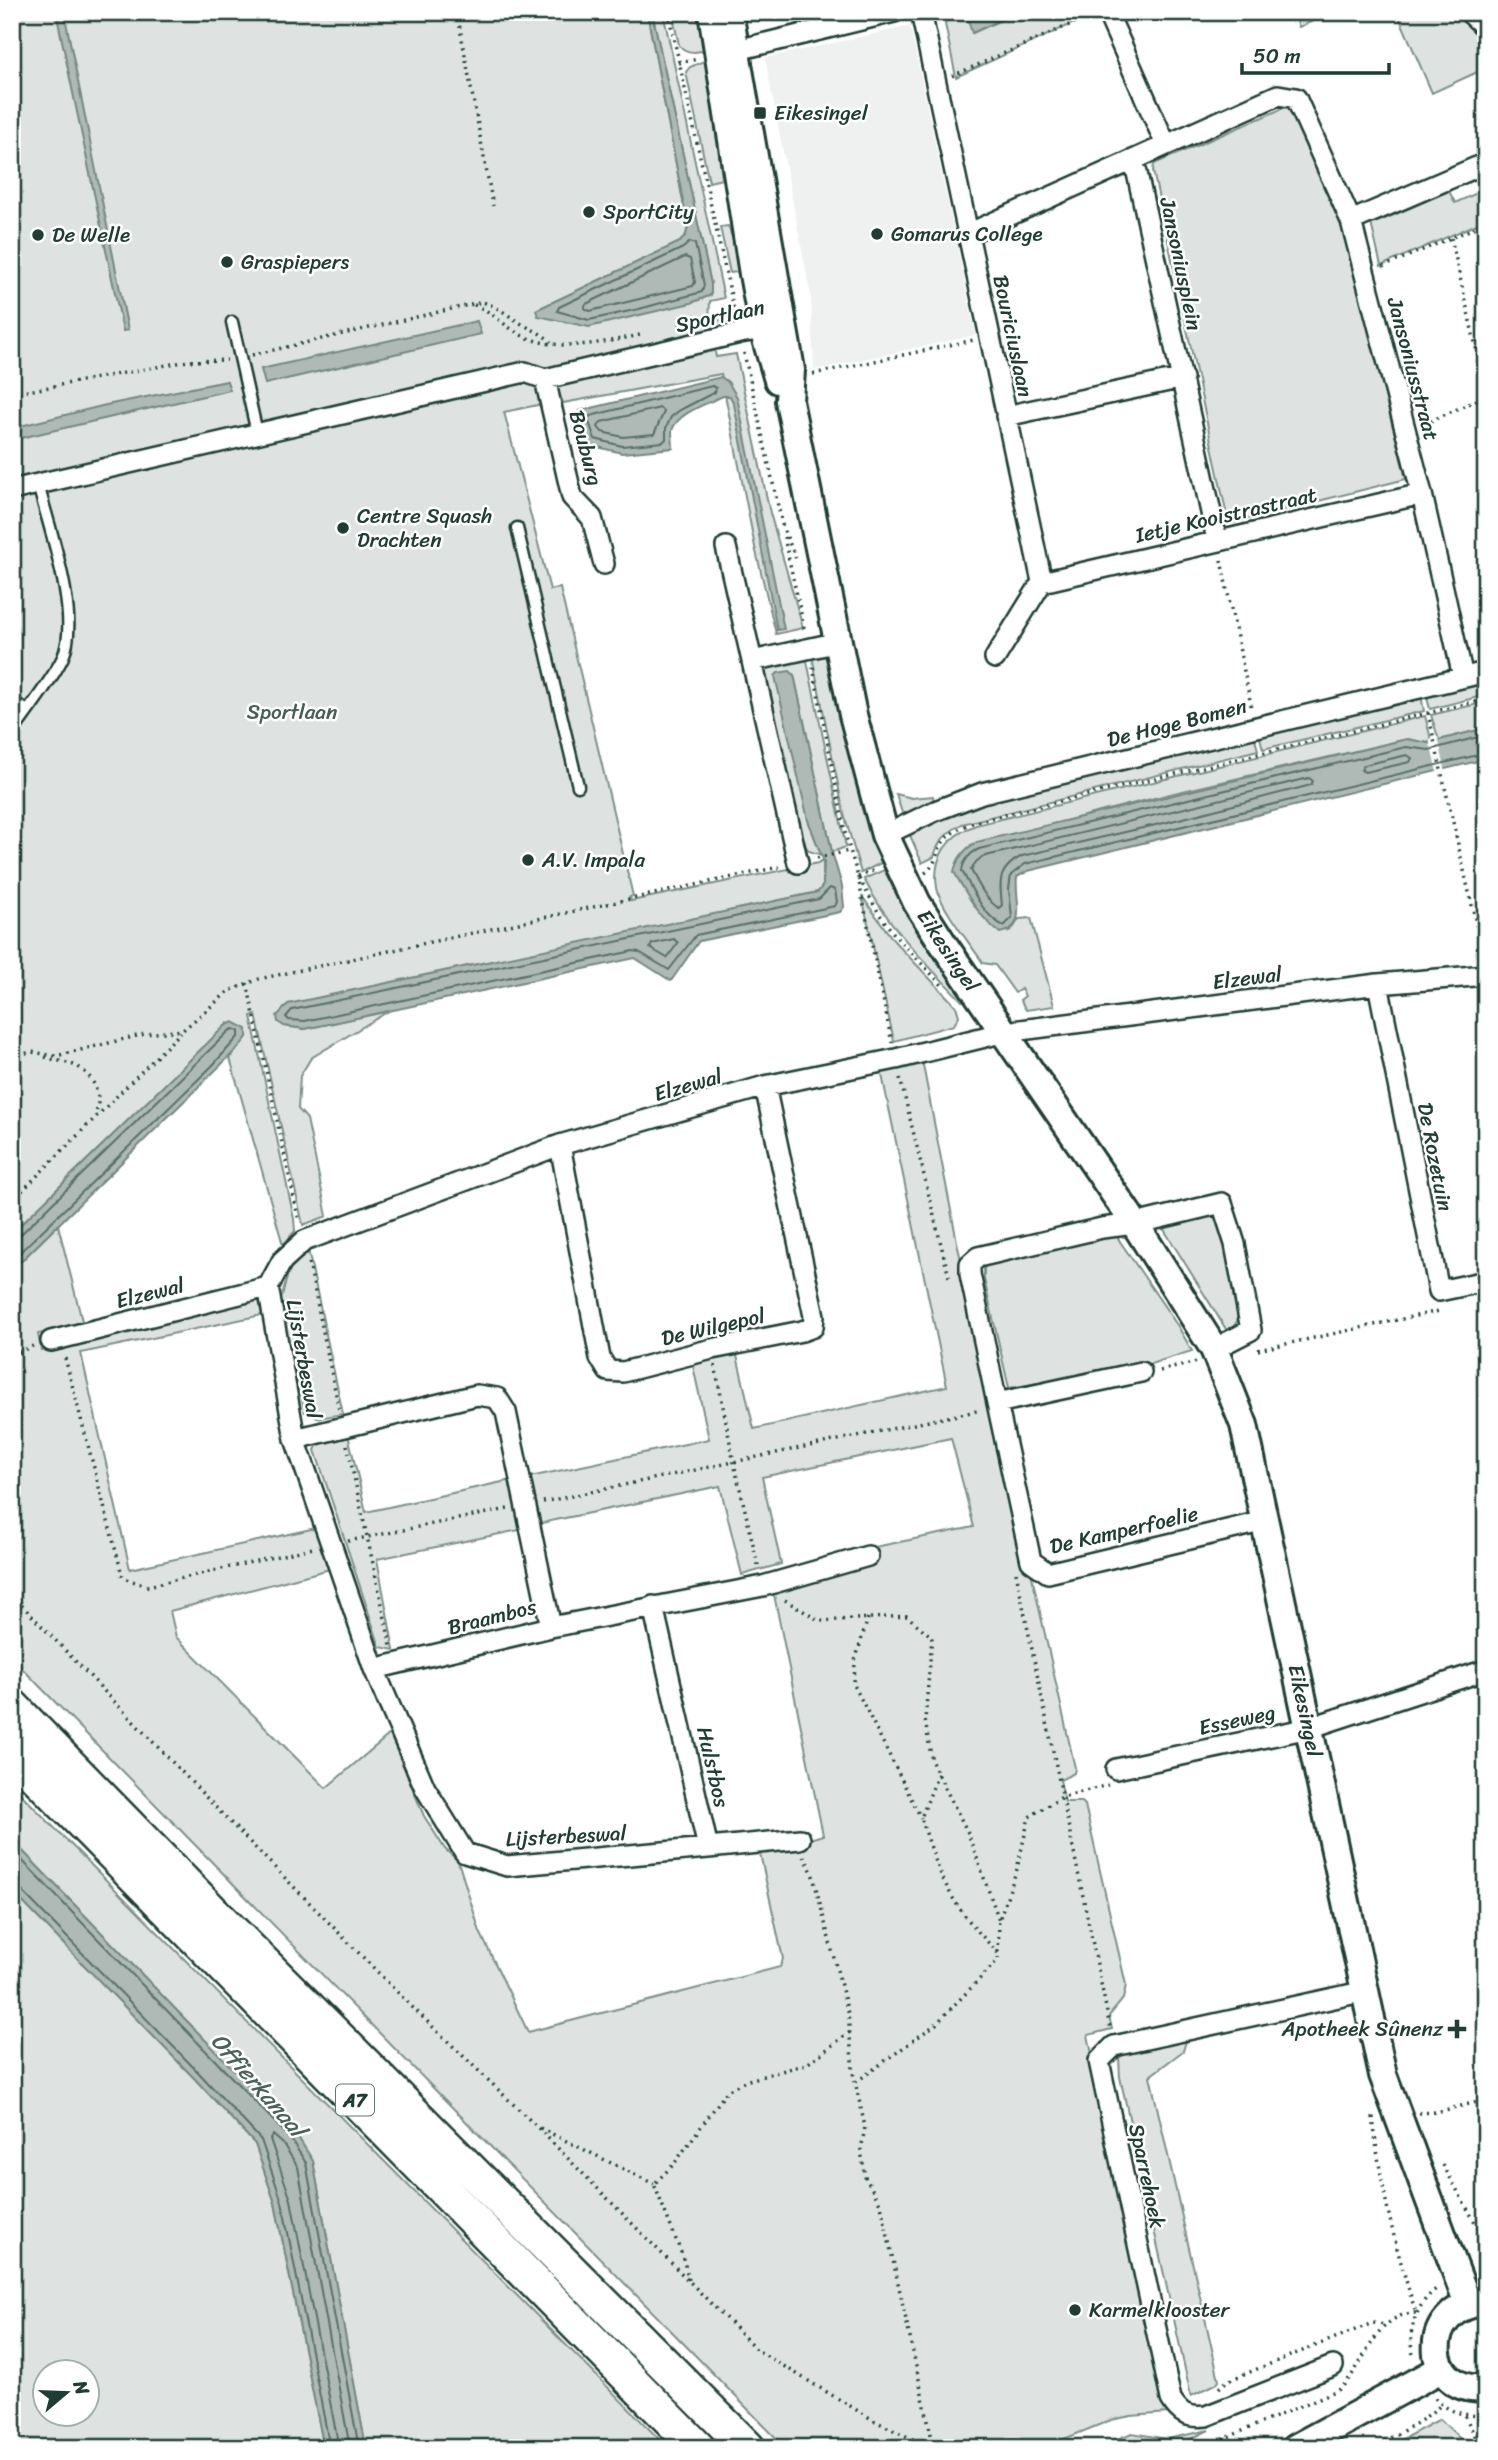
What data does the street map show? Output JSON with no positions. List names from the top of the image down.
{
  "streets": {
    "highway": ["A7"],
    "street": [
      "Jansoniusplein",
      "Sportlaan",
      "Bouriciuslaan",
      "Jansoniusstraat",
      "Bouburg",
      "Ietje Kooistrastraat",
      "De Hoge Bomen",
      "Eikesingel",
      "Elzewal",
      "De Rozetuin",
      "De Wilgepol",
      "Lijsterbeswal",
      "De Kamperfoelie",
      "Braambos",
      "Esseweg",
      "Hulstbos",
      "Sparrehoek"
    ]
  },
  "crossings": [
    ["Jansoniusplein", "Ietje Kooistrastraat"],
    ["Sportlaan", "Bouburg"],
    ["Sportlaan", "Eikesingel"],
    ["Bouriciuslaan", "Ietje Kooistrastraat"],
    ["Jansoniusstraat", "Ietje Kooistrastraat"],
    ["Jansoniusstraat", "De Hoge Bomen"],
    ["De Hoge Bomen", "Eikesingel"],
    ["Eikesingel", "Elzewal"],
    ["Eikesingel", "De Kamperfoelie"],
    ["Eikesingel", "Esseweg"],
    ["Elzewal", "De Rozetuin"],
    ["Elzewal", "De Wilgepol"],
    ["Elzewal", "Lijsterbeswal"],
    ["Lijsterbeswal", "Braambos"],
    ["Lijsterbeswal", "Hulstbos"]
  ],
  "water": ["Offierkanaal"],
  "parks": ["Sportlaan"],
  "places": {
    "transit": ["Eikesingel"],
    "other": [
      "SportCity",
      "Gomarus College",
      "De Welle",
      "Graspiepers",
      "Centre Squash Drachten",
      "A.V. Impala",
      "Karmelklooster"
    ],
    "health": ["Apotheek Sûnenz"]
  },
  "scale_bar": "50 m",
  "north": "right"
}
